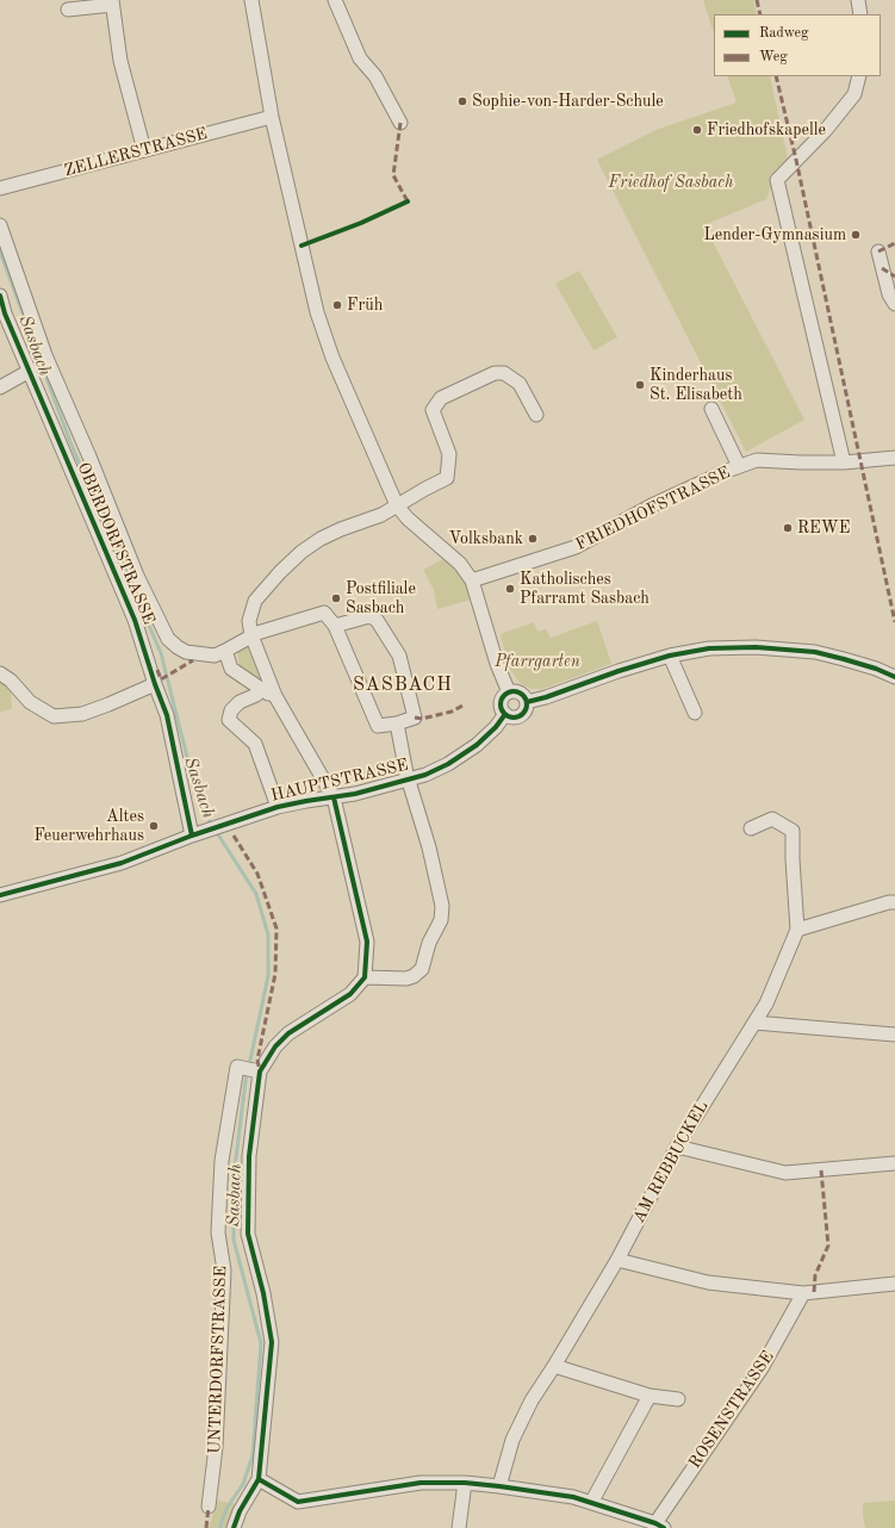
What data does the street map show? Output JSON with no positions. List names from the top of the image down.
{
  "streets": {
    "street": [
      "ZELLERSTRASSE",
      "FRIEDHOFSTRASSE",
      "OBERDORFSTRASSE",
      "HAUPTSTRASSE",
      "AM REBBUCKEL",
      "UNTERDORFSTRASSE",
      "ROSENSTRASSE"
    ]
  },
  "crossings": [
    ["OBERDORFSTRASSE", "HAUPTSTRASSE"]
  ],
  "districts": ["SASBACH"],
  "water": ["Sasbach"],
  "parks": ["Friedhof Sasbach", "Pfarrgarten"],
  "places": [
    "Sophie-von-Harder-Schule",
    "Friedhofskapelle",
    "Lender-Gymnasium",
    "Früh",
    "Kinderhaus St. Elisabeth",
    "REWE",
    "Volksbank",
    "Katholisches Pfarramt Sasbach",
    "Postfiliale Sasbach",
    "Altes Feuerwehrhaus"
  ],
  "legend": ["Radweg", "Weg"]
}
